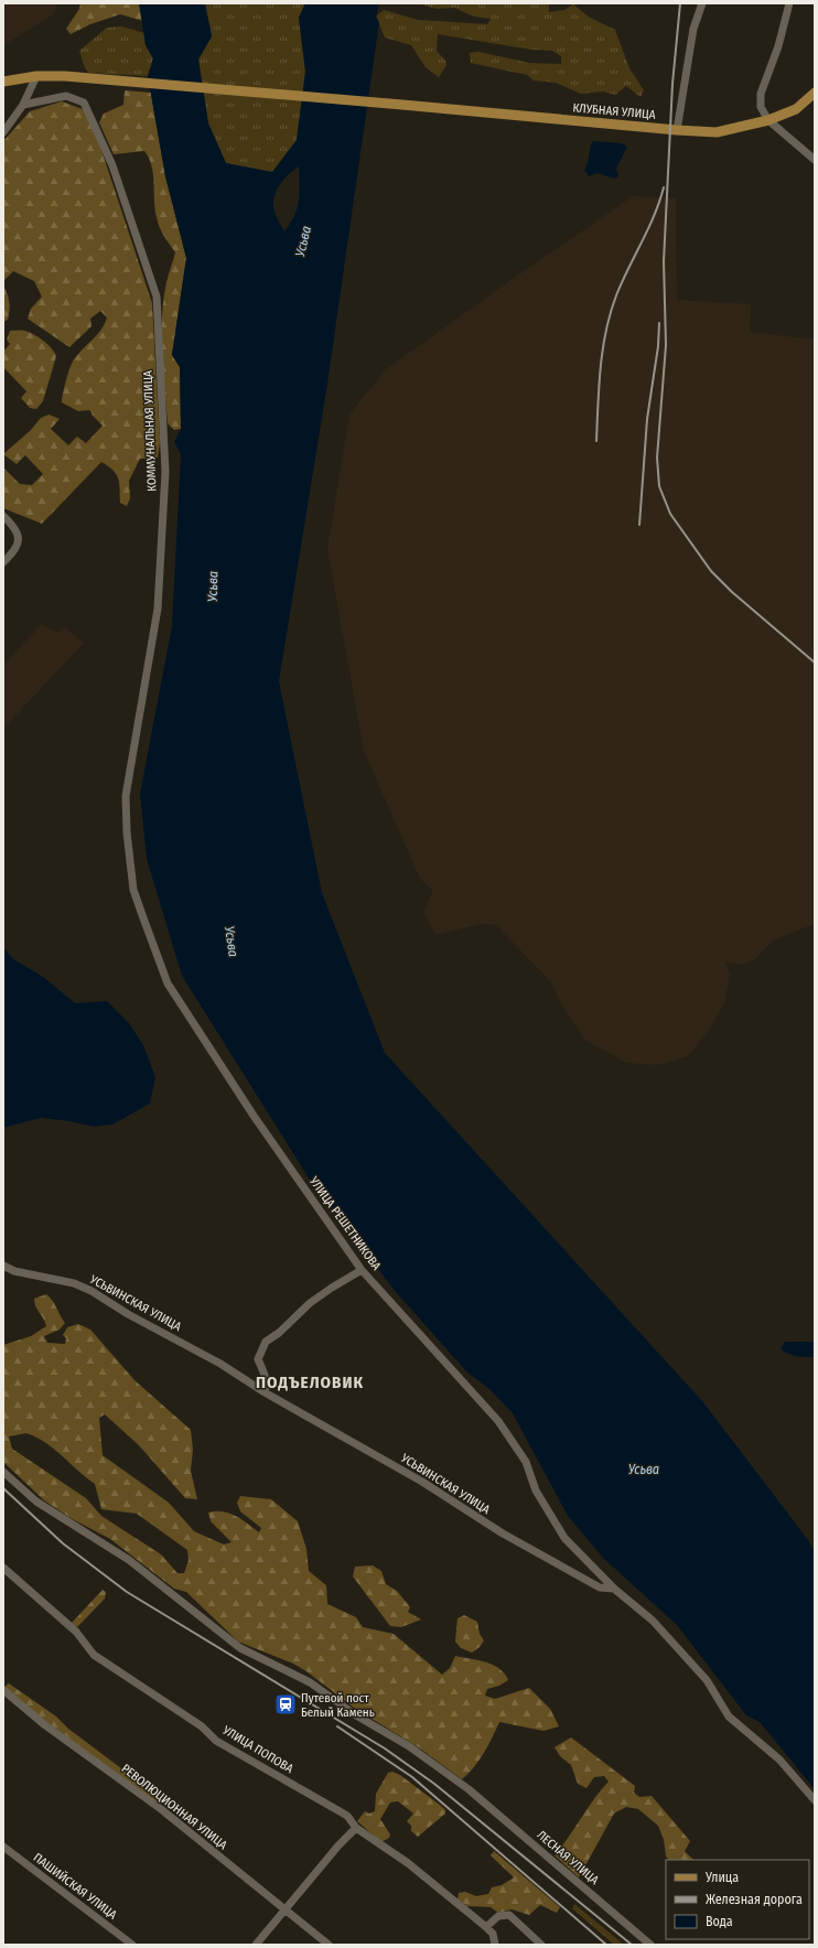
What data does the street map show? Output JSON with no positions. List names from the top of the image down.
{
  "streets": {
    "main road": ["КЛУБНАЯ УЛИЦА"],
    "street": [
      "КОММУНАЛЬНАЯ УЛИЦА",
      "УЛИЦА РЕШЕТНИКОВА",
      "УСЬВИНСКАЯ УЛИЦА",
      "УЛИЦА ПОПОВА",
      "РЕВОЛЮЦИОННАЯ УЛИЦА",
      "ЛЕСНАЯ УЛИЦА",
      "ПАШИЙСКАЯ УЛИЦА"
    ]
  },
  "crossings": [
    ["КОММУНАЛЬНАЯ УЛИЦА", "УЛИЦА РЕШЕТНИКОВА"],
    ["УЛИЦА РЕШЕТНИКОВА", "УСЬВИНСКАЯ УЛИЦА"]
  ],
  "districts": ["ПОДЪЕЛОВИК"],
  "water": ["Усьва"],
  "places": {
    "station": ["Путевой пост Белый Камень"]
  },
  "legend": ["Улица", "Железная дорога", "Вода"]
}
